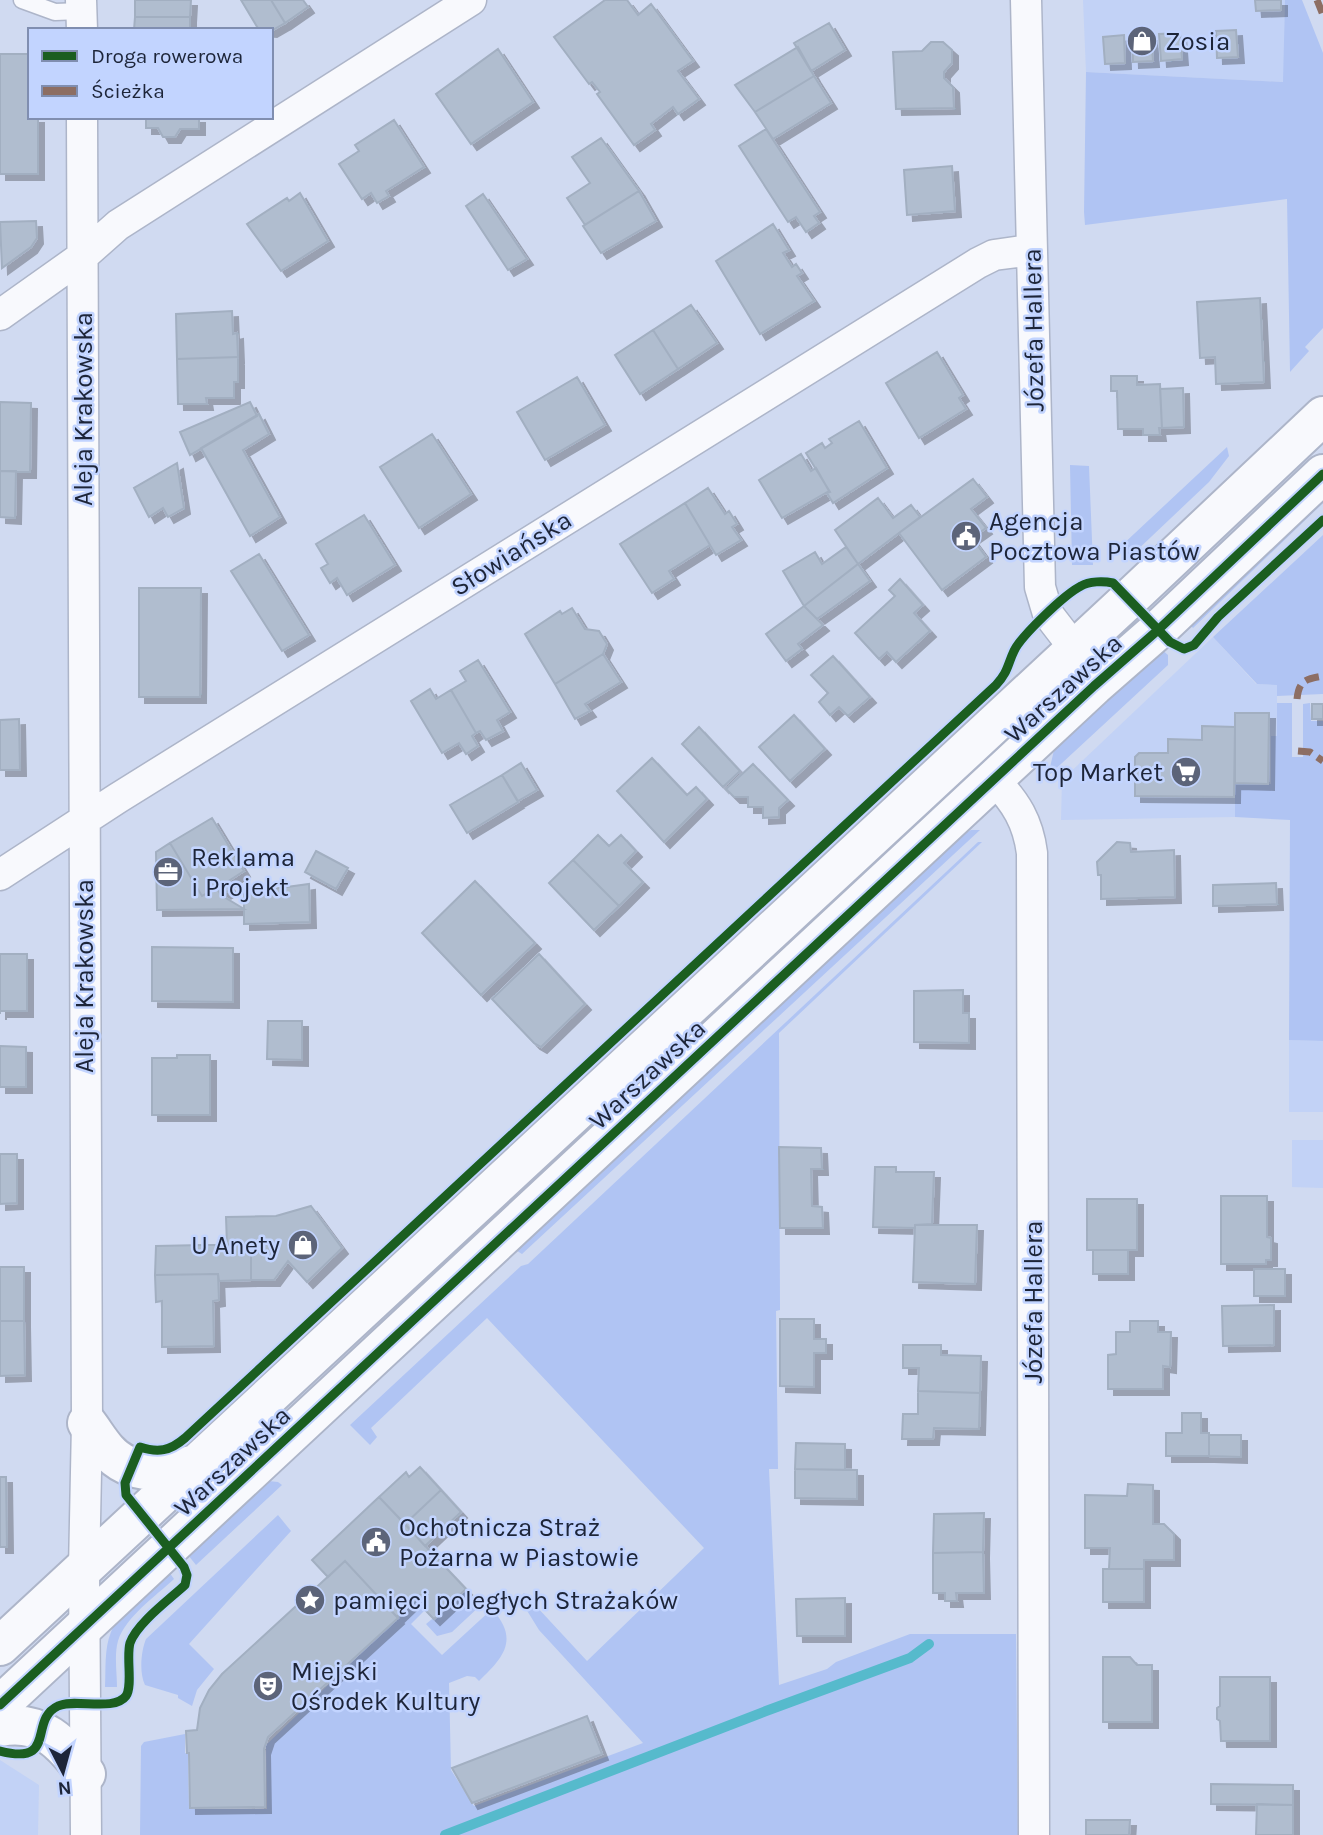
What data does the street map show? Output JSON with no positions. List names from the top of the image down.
{
  "streets": {
    "street": [
      "Józefa Hallera",
      "Aleja Krakowska",
      "Słowiańska",
      "Warszawska"
    ]
  },
  "crossings": [
    ["Józefa Hallera", "Słowiańska"],
    ["Józefa Hallera", "Warszawska"],
    ["Aleja Krakowska", "Słowiańska"],
    ["Aleja Krakowska", "Warszawska"]
  ],
  "places": {
    "shop": ["Zosia", "U Anety"],
    "public building": ["Agencja Pocztowa Piastów", "Ochotnicza Straż Pożarna w Piastowie"],
    "supermarket": ["Top Market"],
    "office": ["Reklama i Projekt"],
    "place": ["pamięci poległych Strażaków"],
    "theatre": ["Miejski Ośrodek Kultury"]
  },
  "legend": ["Droga rowerowa", "Ścieżka"],
  "north": "bottom"
}
